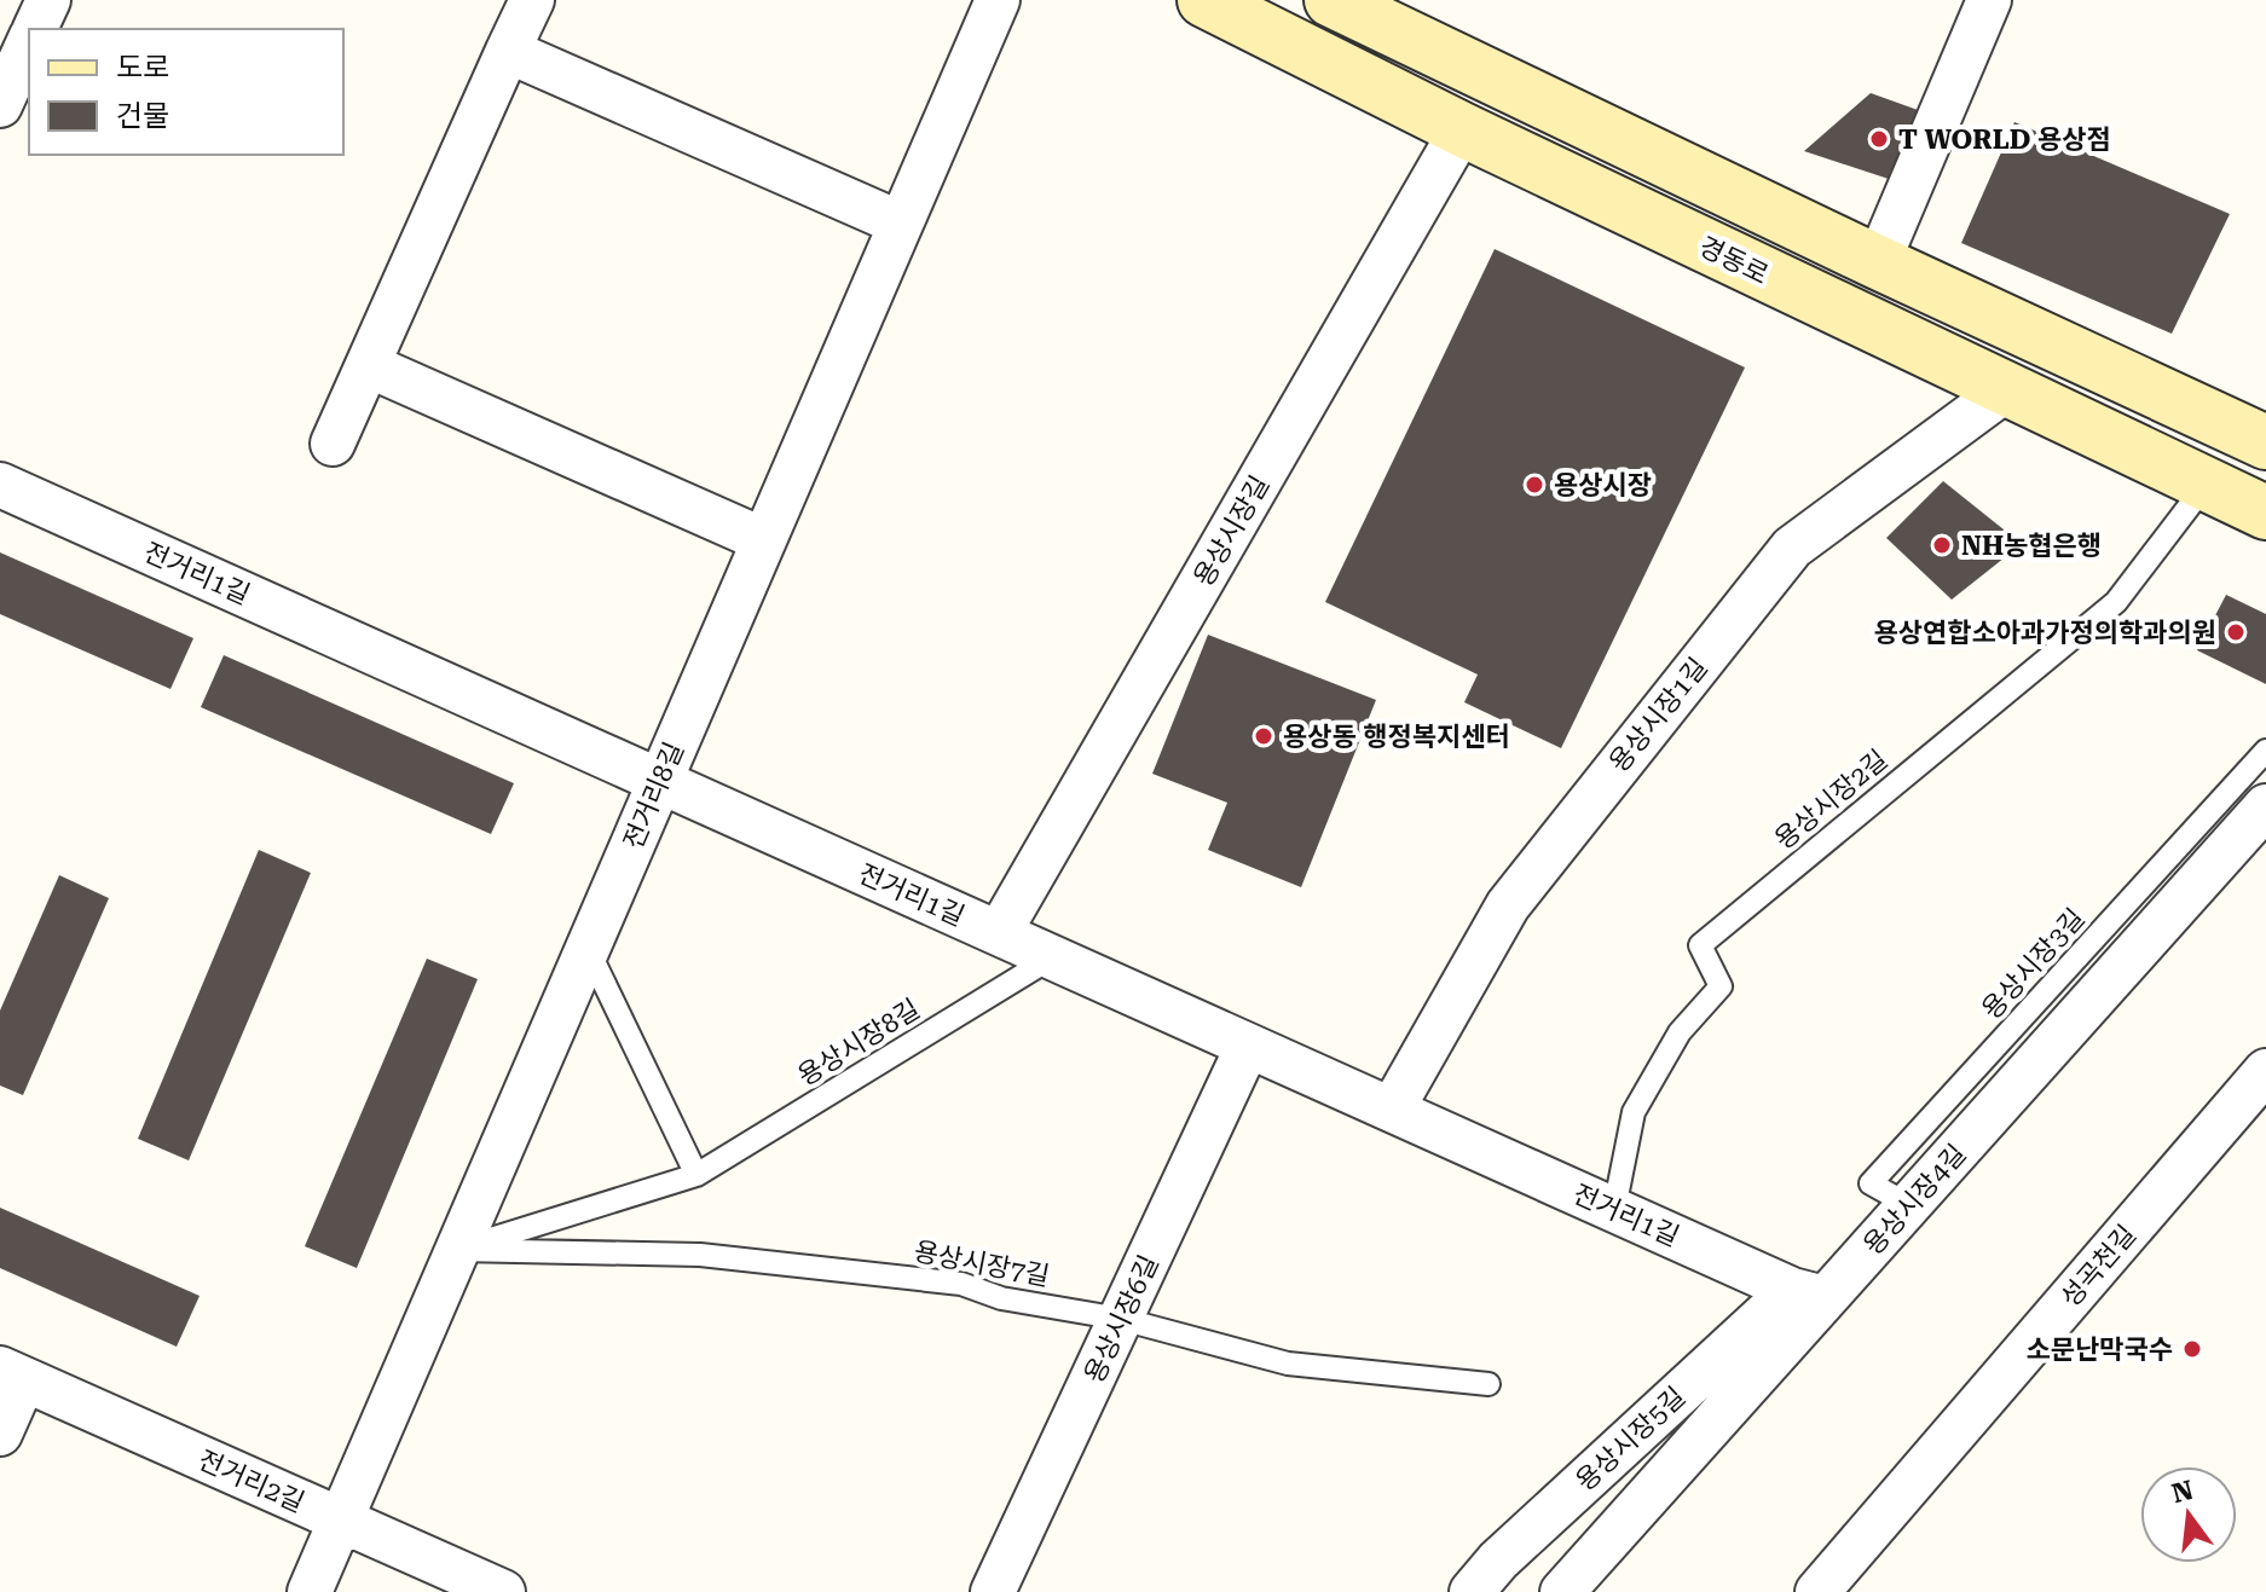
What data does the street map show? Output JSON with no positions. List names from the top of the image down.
{
  "streets": {
    "street": [
      "경동로",
      "용상시장길",
      "전거리1길",
      "용상시장1길",
      "전거리8길",
      "용상시장4길",
      "성곡천길",
      "용상시장6길",
      "용상시장5길",
      "전거리2길"
    ],
    "lane": [
      "용상시장2길",
      "용상시장3길",
      "용상시장8길",
      "용상시장7길"
    ]
  },
  "crossings": [
    ["경동로", "용상시장길"],
    ["경동로", "용상시장1길"],
    ["경동로", "용상시장2길"],
    ["용상시장길", "전거리1길"],
    ["전거리1길", "용상시장1길"],
    ["전거리1길", "전거리8길"],
    ["전거리1길", "용상시장2길"],
    ["전거리1길", "용상시장8길"],
    ["전거리1길", "용상시장4길"],
    ["전거리1길", "용상시장6길"],
    ["전거리1길", "용상시장5길"],
    ["전거리8길", "용상시장8길"],
    ["전거리8길", "용상시장7길"],
    ["전거리8길", "전거리2길"],
    ["용상시장3길", "용상시장4길"],
    ["용상시장8길", "용상시장7길"],
    ["용상시장4길", "용상시장5길"],
    ["용상시장7길", "용상시장6길"]
  ],
  "places": [
    "T WORLD 용상점",
    "용상시장",
    "NH농협은행",
    "용상연합소아과가정의학과의원",
    "용상동 행정복지센터",
    "소문난막국수"
  ],
  "legend": ["도로", "건물"],
  "north": "top"
}
